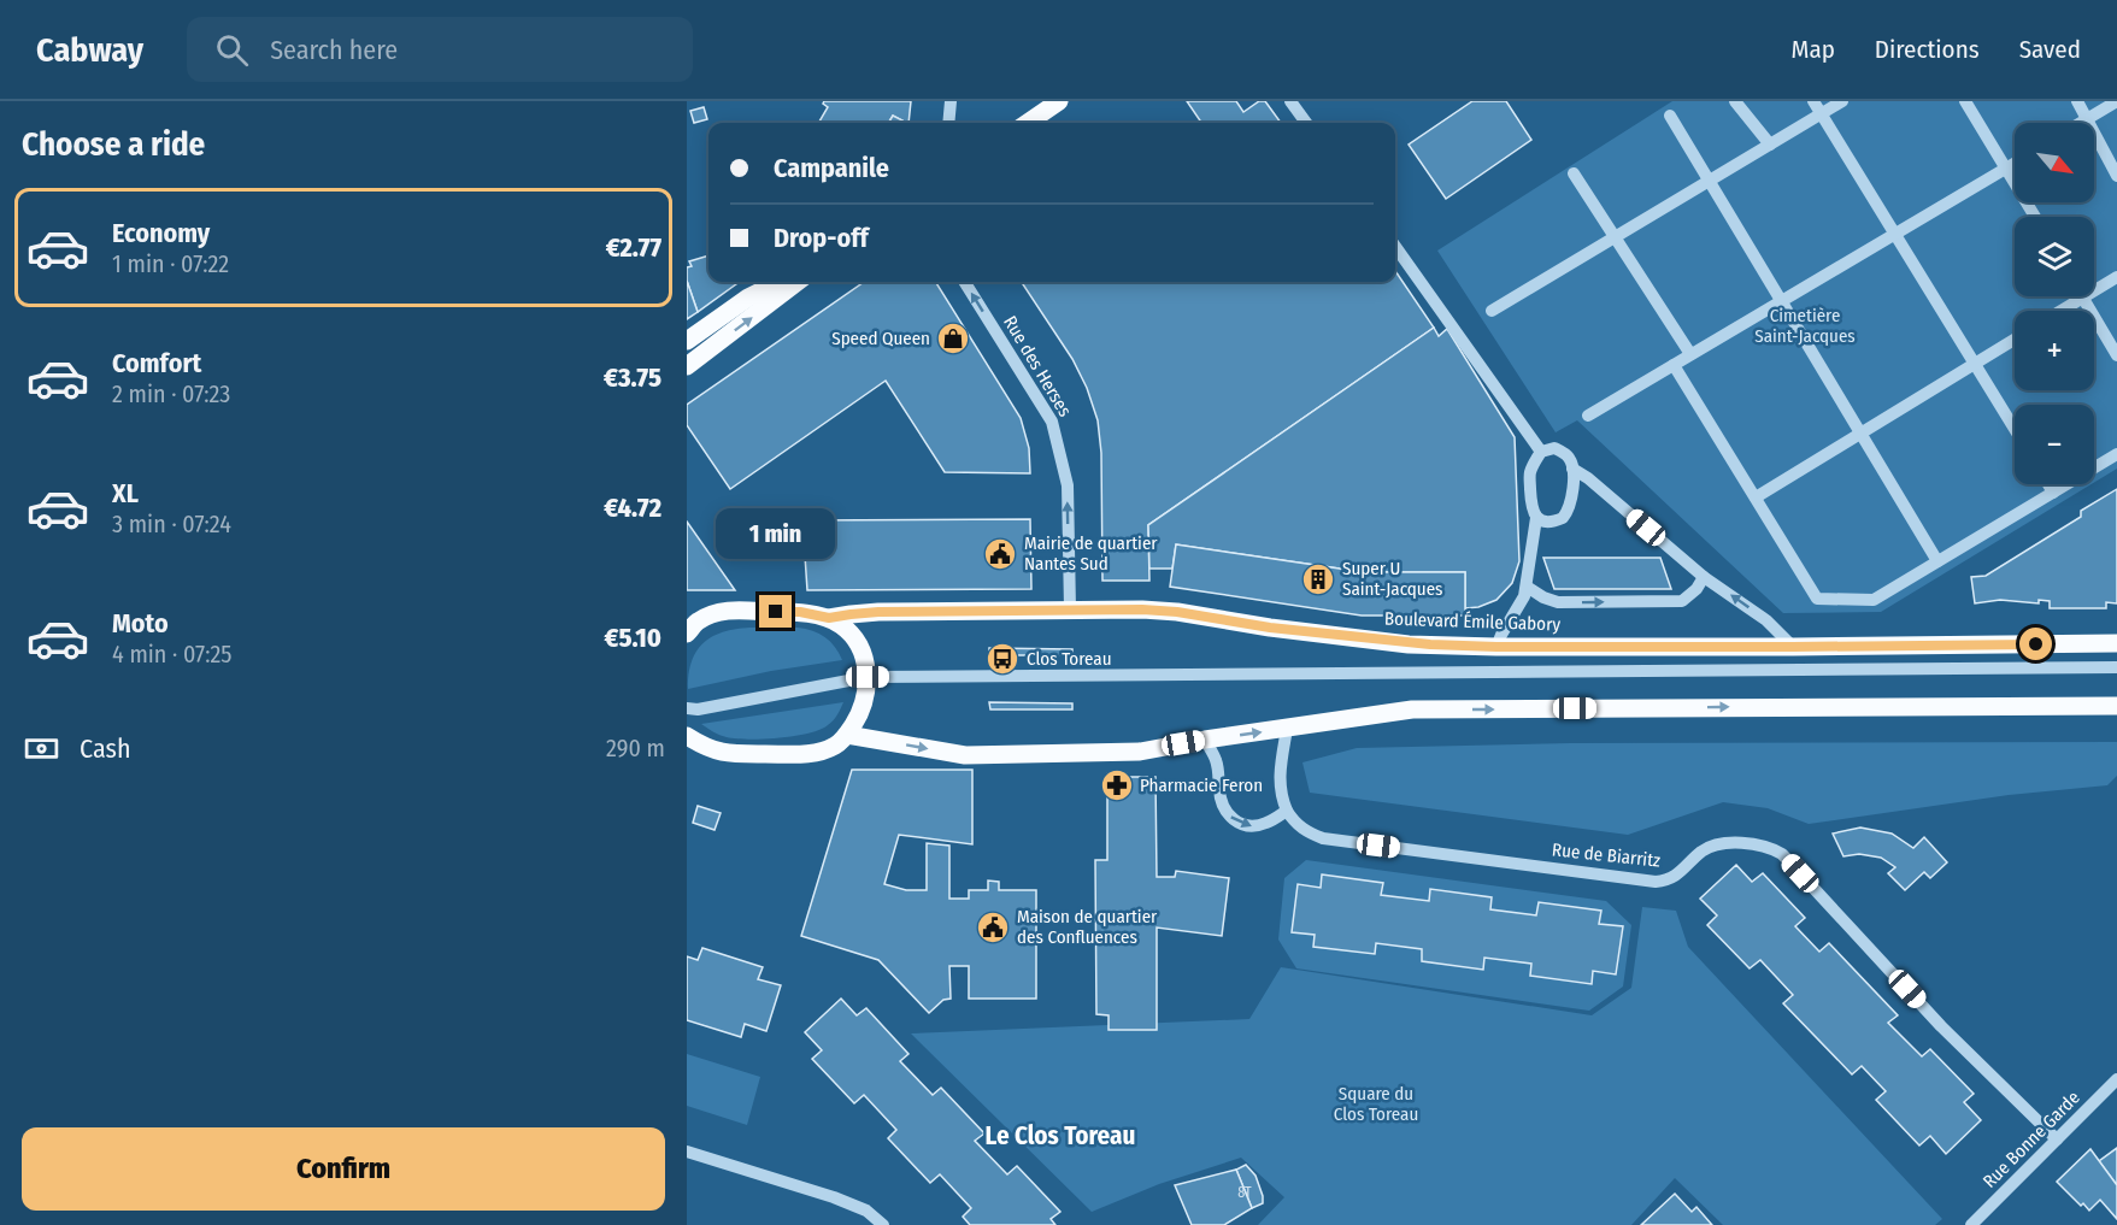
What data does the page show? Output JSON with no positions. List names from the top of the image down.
{
  "streets": {
    "main road": ["Boulevard Émile Gabory"],
    "street": ["Rue des Herses", "Rue de Biarritz", "Rue Bonne Garde"]
  },
  "crossings": [
    ["Rue des Herses", "Boulevard Émile Gabory"],
    ["Rue de Biarritz", "Rue Bonne Garde"]
  ],
  "one_way": ["Rue des Herses"],
  "districts": ["Le Clos Toreau"],
  "parks": ["Cimetière Saint-Jacques", "Square du Clos Toreau"],
  "places": {
    "shop": ["Speed Queen"],
    "public building": ["Mairie de quartier Nantes Sud", "Maison de quartier des Confluences"],
    "building": ["Super U Saint-Jacques"],
    "bus stop": ["Clos Toreau"],
    "pharmacy": ["Pharmacie Feron"]
  },
  "house_numbers": ["8T"],
  "north": "bottom right",
  "page": {
    "header": "Cabway",
    "search": "Search here",
    "nav": ["Map", "Directions", "Saved"],
    "heading": "Choose a ride",
    "map_buttons": ["+", "−"],
    "banner": ["Campanile", "Drop-off"],
    "list": [
      {
        "name": "Economy",
        "note": "1 min · 07:22",
        "value": "€2.77"
      },
      {
        "name": "Comfort",
        "note": "2 min · 07:23",
        "value": "€3.75"
      },
      {
        "name": "XL",
        "note": "3 min · 07:24",
        "value": "€4.72"
      },
      {
        "name": "Moto",
        "note": "4 min · 07:25",
        "value": "€5.10"
      }
    ],
    "bubble": "1 min",
    "pay": ["Cash", "290 m"],
    "buttons": "Confirm"
  }
}
